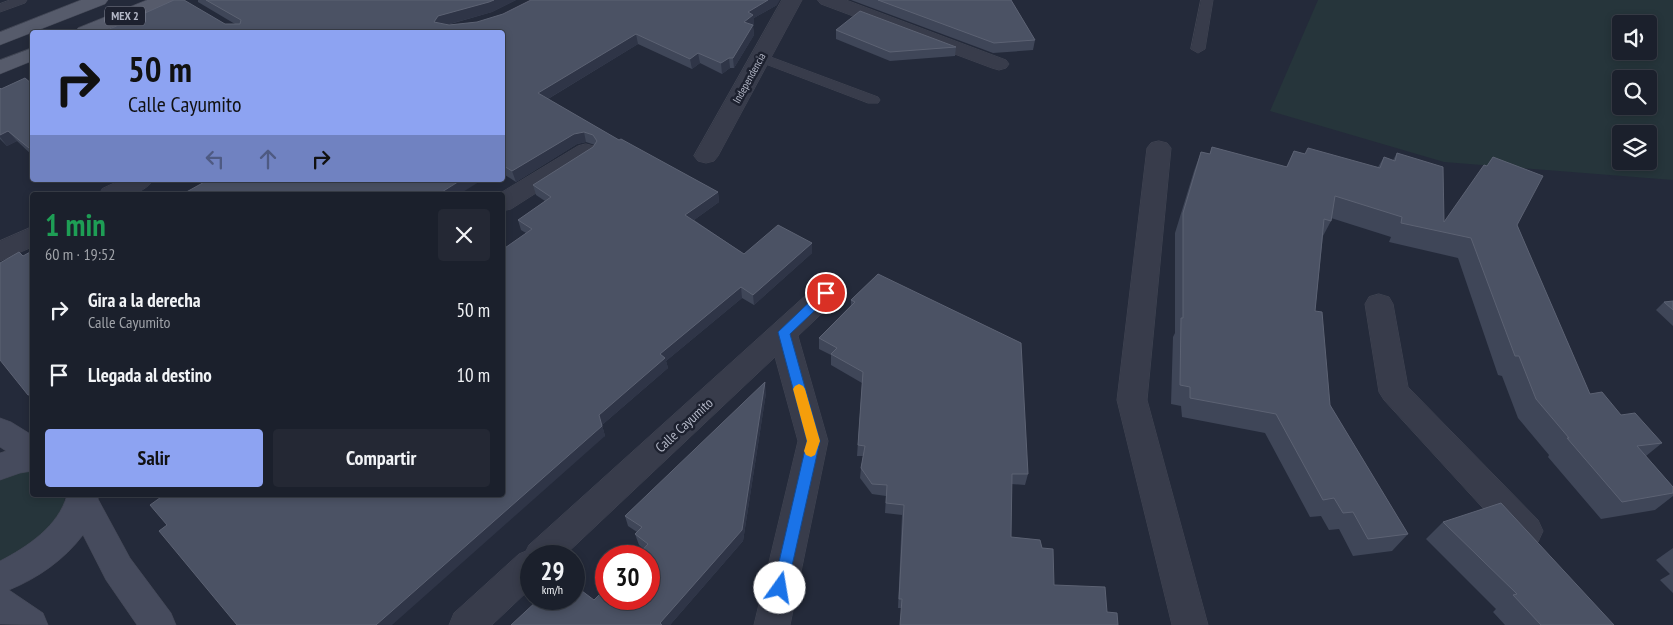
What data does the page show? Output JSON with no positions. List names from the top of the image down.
{
  "streets": {
    "main road": ["MEX 2"],
    "street": ["Independencia", "Calle Cayumito"]
  },
  "page": {
    "turn": ["50 m", "Calle Cayumito"],
    "heading": ["1 min", "60 m · 19:52"],
    "list": [
      {
        "name": "Gira a la derecha",
        "note": "Calle Cayumito",
        "value": "50 m"
      },
      {
        "name": "Llegada al destino",
        "value": "10 m"
      }
    ],
    "buttons": ["Salir", "Compartir"],
    "speed": "29 km/h",
    "limit": "30"
  }
}
